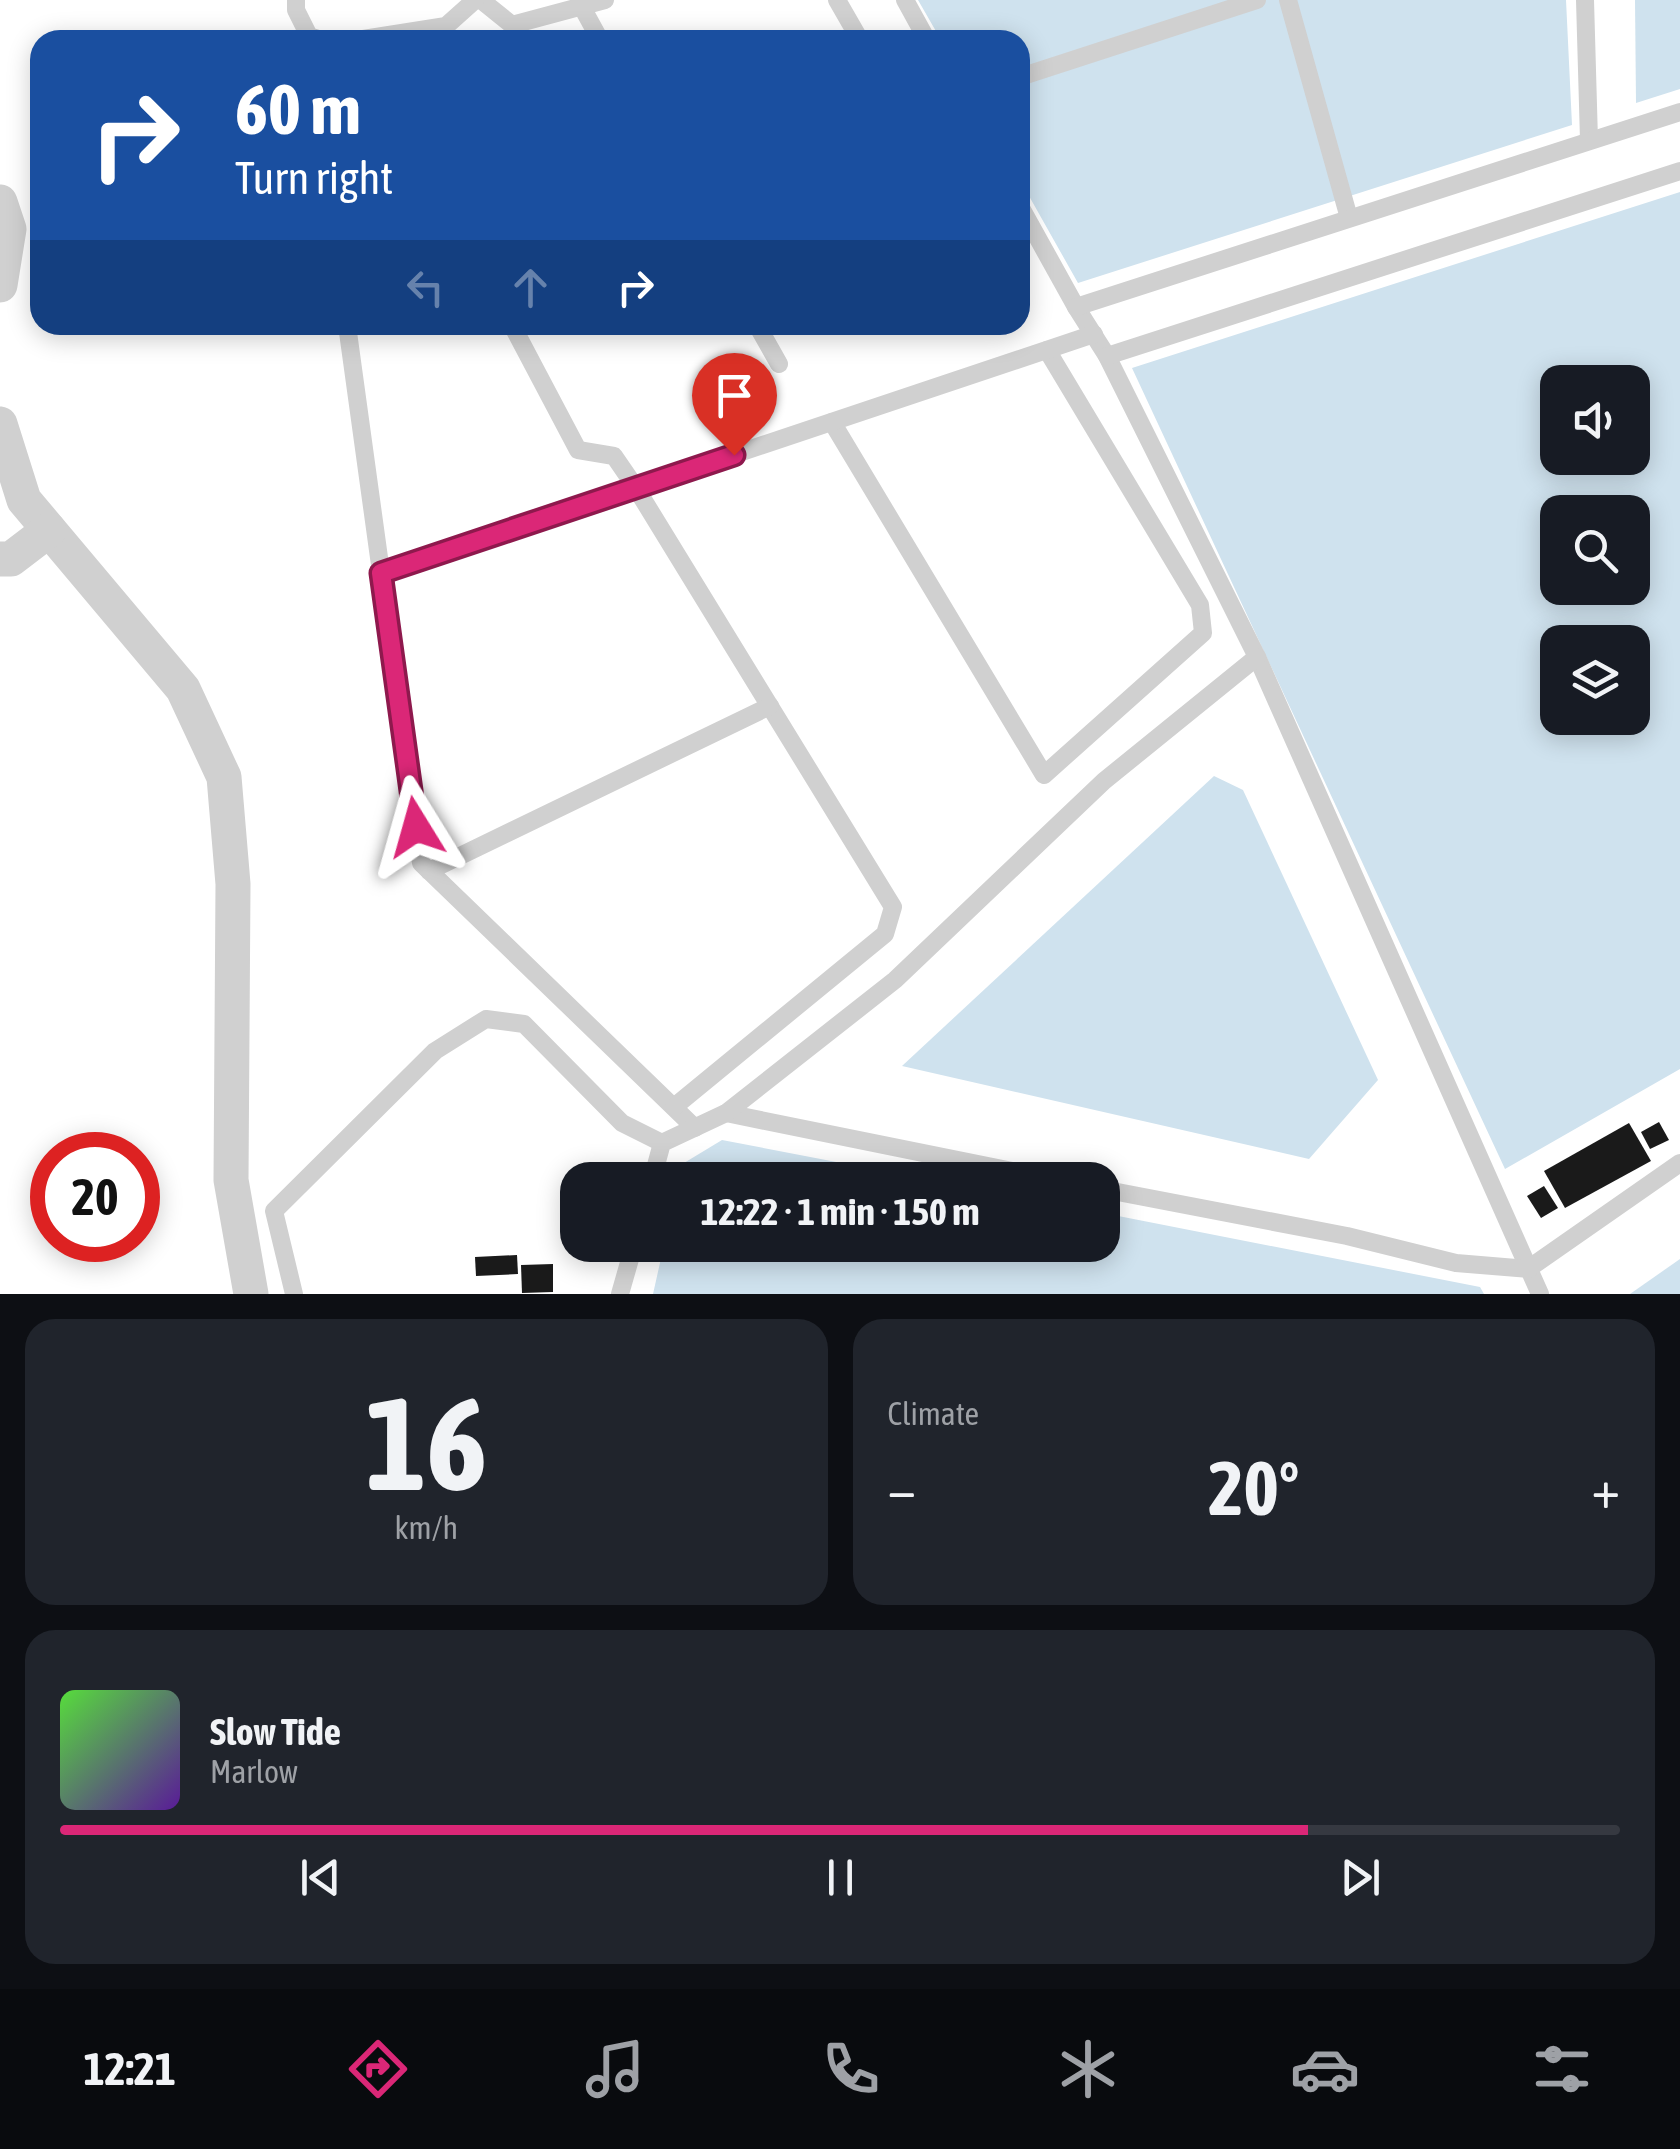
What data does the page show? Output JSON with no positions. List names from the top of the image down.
{
  "page": {
    "turn": ["60 m", "Turn right"],
    "limit": "20",
    "trip": "12:22 · 1 min · 150 m",
    "tile": [
      ["16", "km/h"],
      "Climate"
    ],
    "heat": ["−", "20°", "+"],
    "song": ["Slow Tide", "Marlow"],
    "tabs": "12:21"
  }
}
